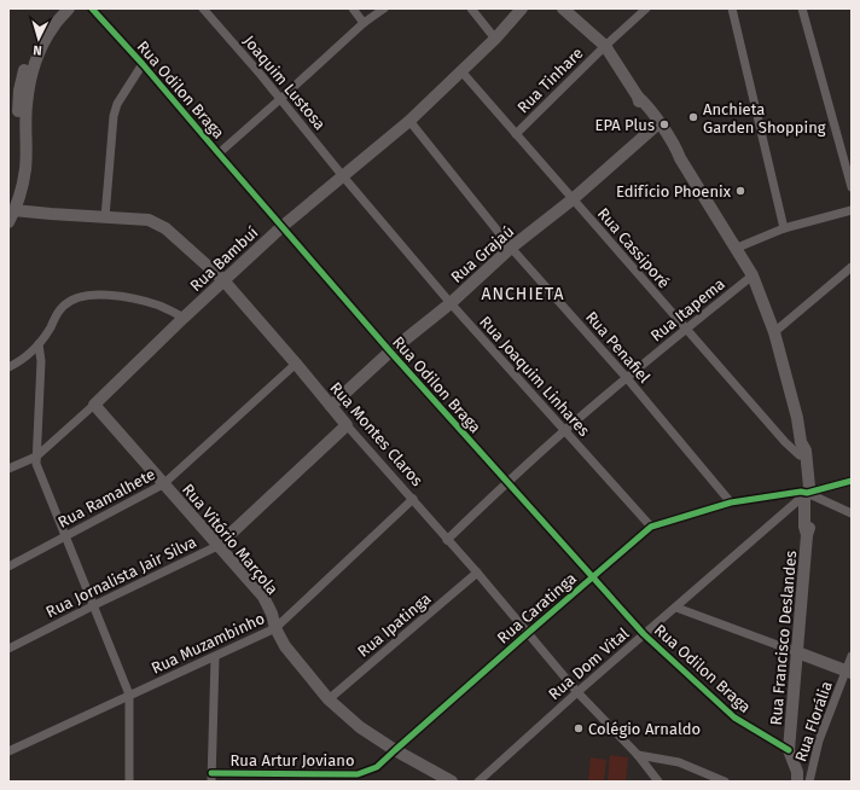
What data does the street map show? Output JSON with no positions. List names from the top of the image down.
{
  "streets": {
    "street": [
      "Rua Tinhare",
      "Joaquim Lustosa",
      "Rua Odilon Braga",
      "Rua Cassiporé",
      "Rua Grajaú",
      "Rua Bambuí",
      "Rua Itapema",
      "Rua Penafiel",
      "Rua Joaquim Linhares",
      "Rua Montes Claros",
      "Rua Ramalhete",
      "Rua Vitório Marçola",
      "Rua Jornalista Jair Silva",
      "Rua Caratinga",
      "Rua Ipatinga",
      "Rua Francisco Deslandes",
      "Rua Muzambinho",
      "Rua Dom Vital",
      "Rua Florália",
      "Rua Artur Joviano"
    ]
  },
  "crossings": [
    ["Rua Tinhare", "Rua Cassiporé"],
    ["Rua Tinhare", "Rua Francisco Deslandes"],
    ["Joaquim Lustosa", "Rua Bambuí"],
    ["Joaquim Lustosa", "Rua Joaquim Linhares"],
    ["Rua Odilon Braga", "Rua Grajaú"],
    ["Rua Odilon Braga", "Rua Bambuí"],
    ["Rua Odilon Braga", "Rua Itapema"],
    ["Rua Odilon Braga", "Rua Caratinga"],
    ["Rua Odilon Braga", "Rua Francisco Deslandes"],
    ["Rua Odilon Braga", "Rua Dom Vital"],
    ["Rua Cassiporé", "Rua Grajaú"],
    ["Rua Cassiporé", "Rua Bambuí"],
    ["Rua Cassiporé", "Rua Itapema"],
    ["Rua Cassiporé", "Rua Francisco Deslandes"],
    ["Rua Grajaú", "Rua Penafiel"],
    ["Rua Grajaú", "Rua Joaquim Linhares"],
    ["Rua Grajaú", "Rua Montes Claros"],
    ["Rua Grajaú", "Rua Francisco Deslandes"],
    ["Rua Bambuí", "Rua Penafiel"],
    ["Rua Bambuí", "Rua Joaquim Linhares"],
    ["Rua Bambuí", "Rua Montes Claros"],
    ["Rua Bambuí", "Rua Vitório Marçola"],
    ["Rua Itapema", "Rua Penafiel"],
    ["Rua Itapema", "Rua Joaquim Linhares"],
    ["Rua Itapema", "Rua Montes Claros"],
    ["Rua Itapema", "Rua Francisco Deslandes"],
    ["Rua Penafiel", "Rua Caratinga"],
    ["Rua Joaquim Linhares", "Rua Caratinga"],
    ["Rua Montes Claros", "Rua Ramalhete"],
    ["Rua Montes Claros", "Rua Jornalista Jair Silva"],
    ["Rua Montes Claros", "Rua Caratinga"],
    ["Rua Montes Claros", "Rua Ipatinga"],
    ["Rua Montes Claros", "Rua Muzambinho"],
    ["Rua Montes Claros", "Rua Dom Vital"],
    ["Rua Ramalhete", "Rua Vitório Marçola"],
    ["Rua Vitório Marçola", "Rua Jornalista Jair Silva"],
    ["Rua Vitório Marçola", "Rua Caratinga"],
    ["Rua Vitório Marçola", "Rua Ipatinga"],
    ["Rua Vitório Marçola", "Rua Muzambinho"],
    ["Rua Vitório Marçola", "Rua Artur Joviano"],
    ["Rua Caratinga", "Rua Francisco Deslandes"],
    ["Rua Caratinga", "Rua Dom Vital"],
    ["Rua Caratinga", "Rua Artur Joviano"],
    ["Rua Francisco Deslandes", "Rua Dom Vital"]
  ],
  "districts": ["ANCHIETA"],
  "places": [
    "Anchieta Garden Shopping",
    "EPA Plus",
    "Edifício Phoenix",
    "Colégio Arnaldo"
  ],
  "north": "bottom"
}
